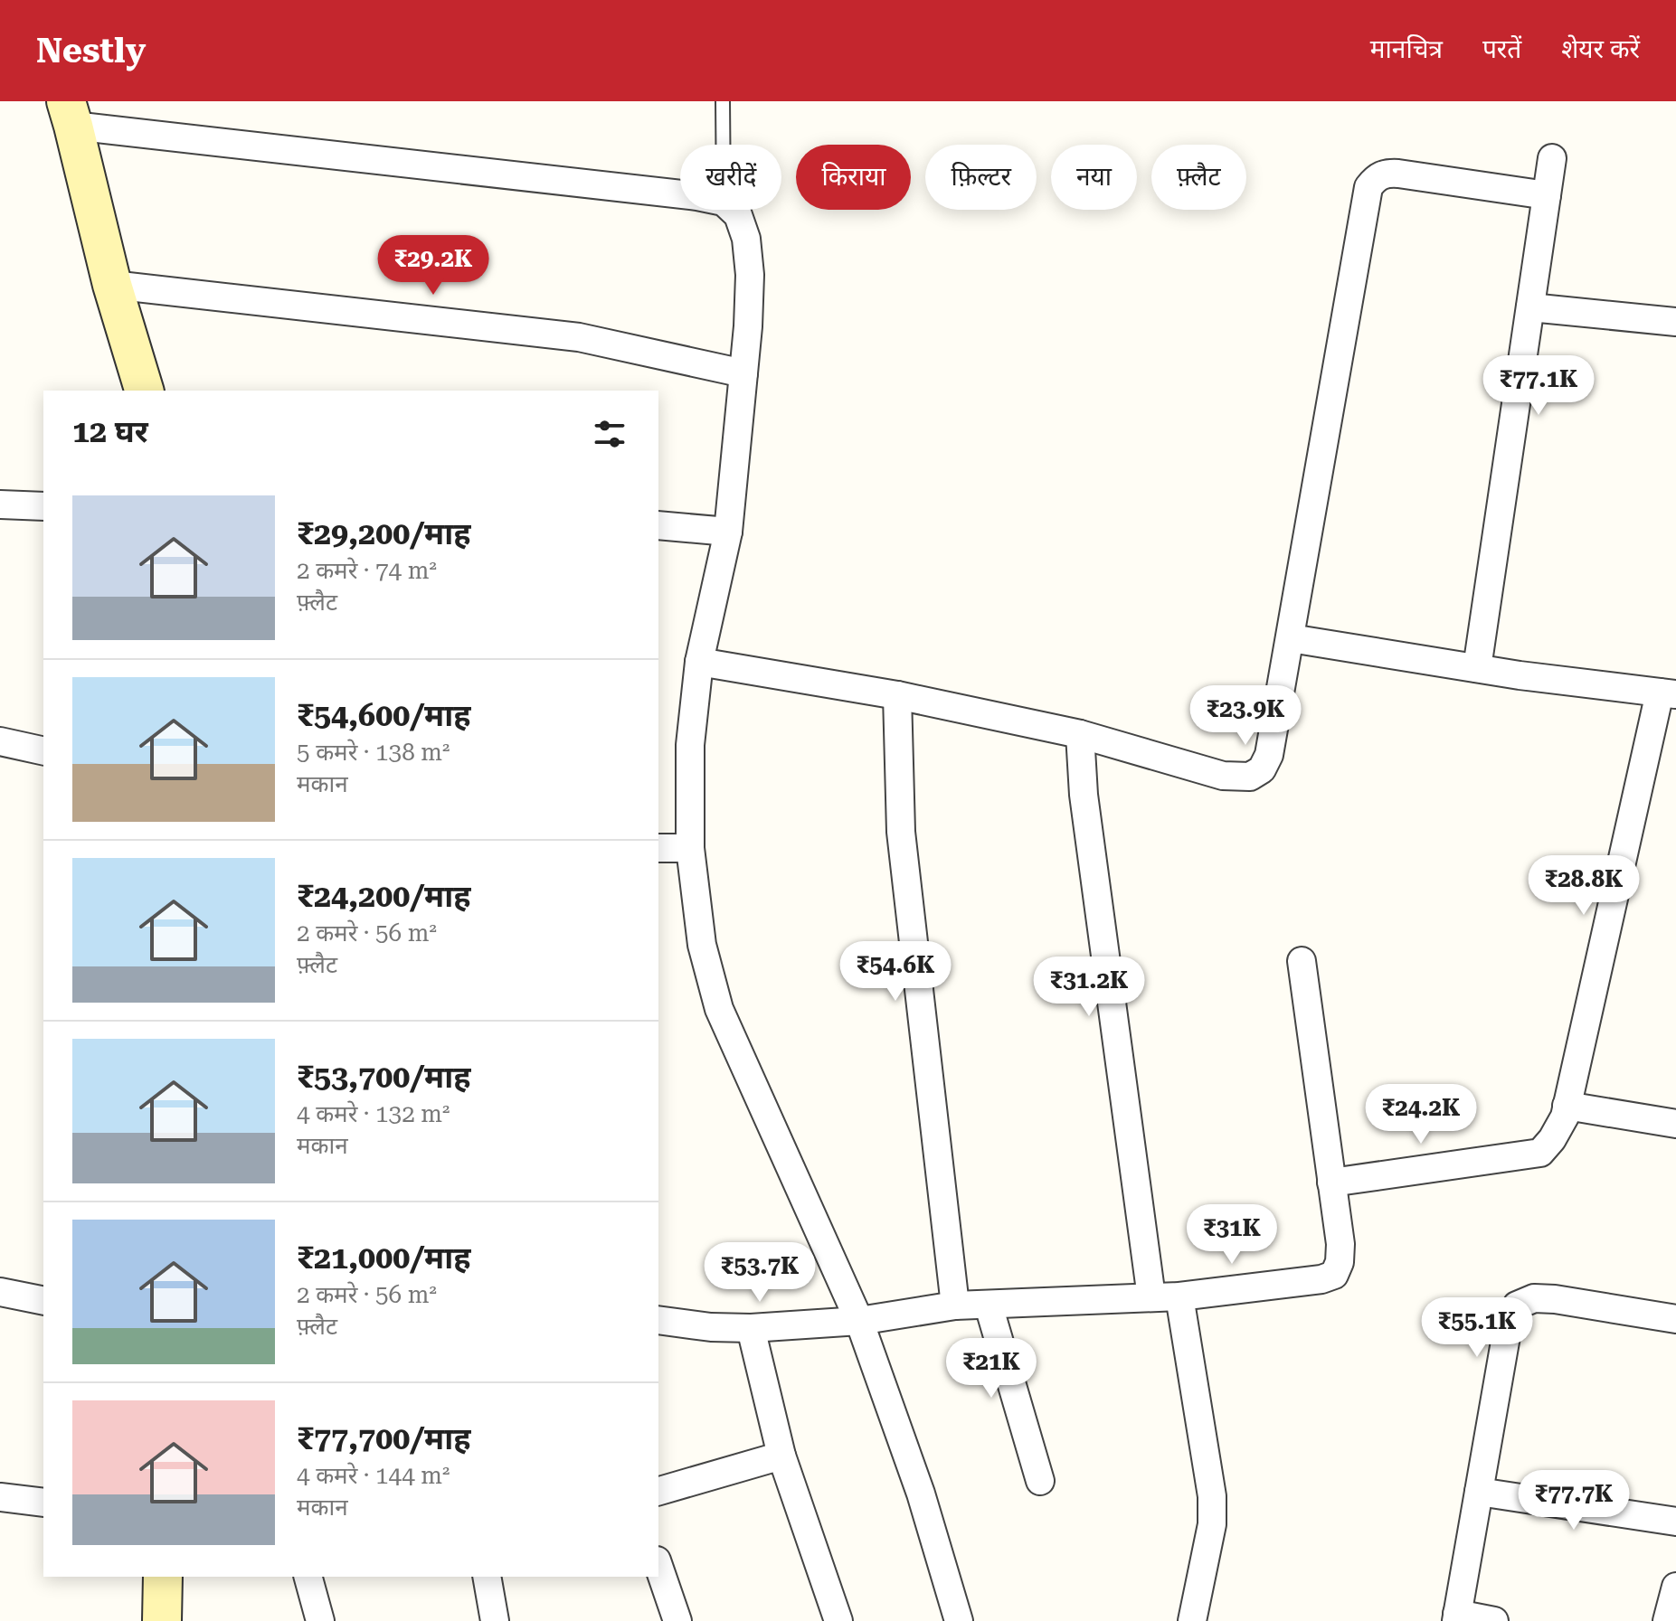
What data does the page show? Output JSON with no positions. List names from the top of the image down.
{
  "page": {
    "header": "Nestly",
    "nav": ["मानचित्र", "परतें", "शेयर करें"],
    "chip": [
      "खरीदें",
      "किराया",
      "फ़िल्टर",
      "नया",
      "फ़्लैट"
    ],
    "price": [
      "₹29.2K",
      "₹77.1K",
      "₹23.9K",
      "₹28.8K",
      "₹54.6K",
      "₹31.2K",
      "₹24.2K",
      "₹31K",
      "₹53.7K",
      "₹55.1K",
      "₹21K",
      "₹77.7K"
    ],
    "heading": "12 घर",
    "list": [
      {
        "name": "₹29,200/माह",
        "note": "2 कमरे · 74 m² · फ़्लैट"
      },
      {
        "name": "₹54,600/माह",
        "note": "5 कमरे · 138 m² · मकान"
      },
      {
        "name": "₹24,200/माह",
        "note": "2 कमरे · 56 m² · फ़्लैट"
      },
      {
        "name": "₹53,700/माह",
        "note": "4 कमरे · 132 m² · मकान"
      },
      {
        "name": "₹21,000/माह",
        "note": "2 कमरे · 56 m² · फ़्लैट"
      },
      {
        "name": "₹77,700/माह",
        "note": "4 कमरे · 144 m² · मकान"
      }
    ]
  }
}
